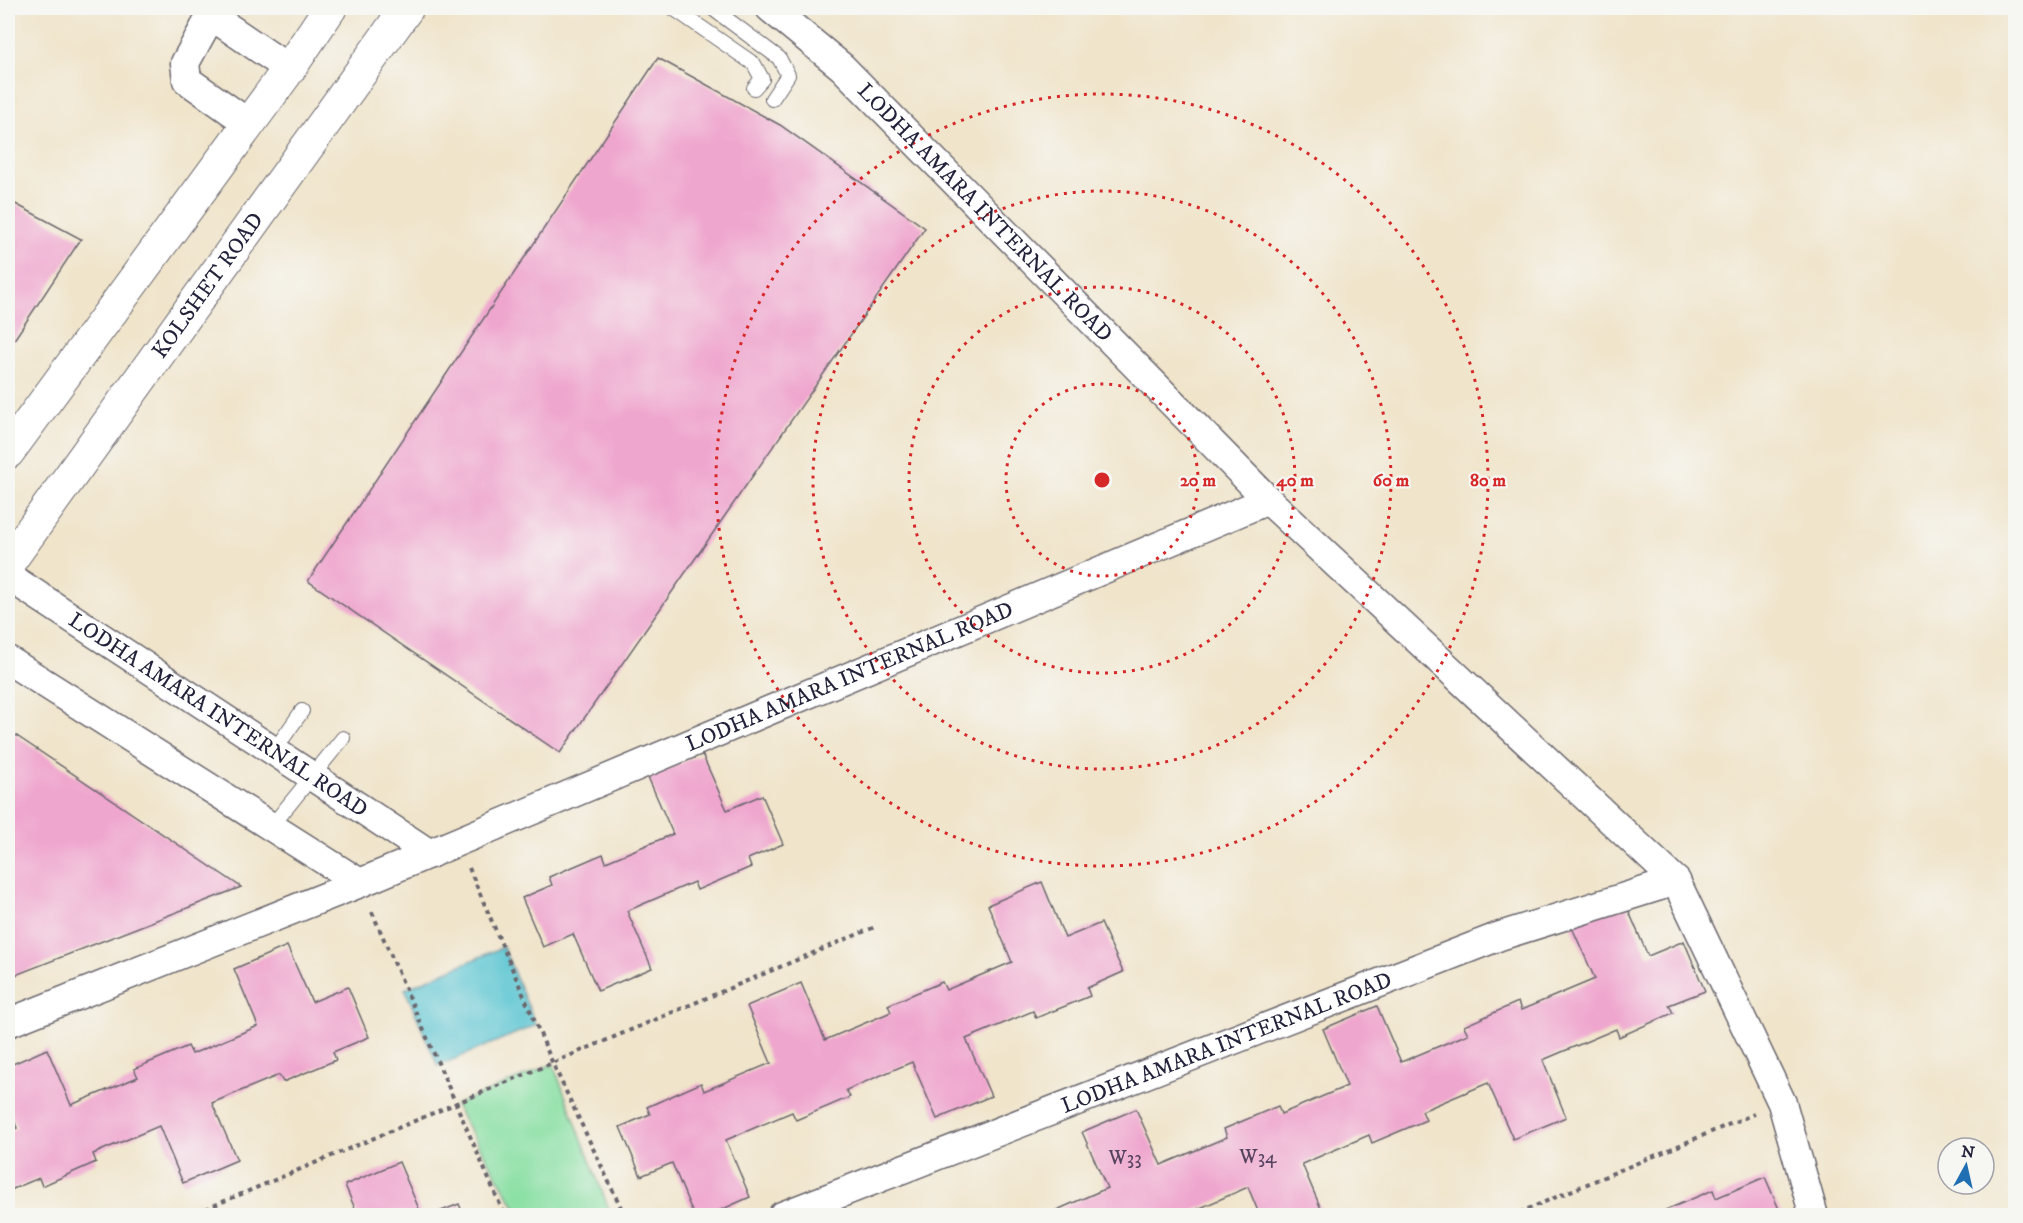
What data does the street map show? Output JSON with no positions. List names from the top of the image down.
{
  "streets": {
    "street": ["LODHA AMARA INTERNAL ROAD", "KOLSHET ROAD"]
  },
  "house_numbers": ["W34", "W33"],
  "north": "top",
  "rings": [
    "20 m",
    "40 m",
    "60 m",
    "80 m"
  ]
}
